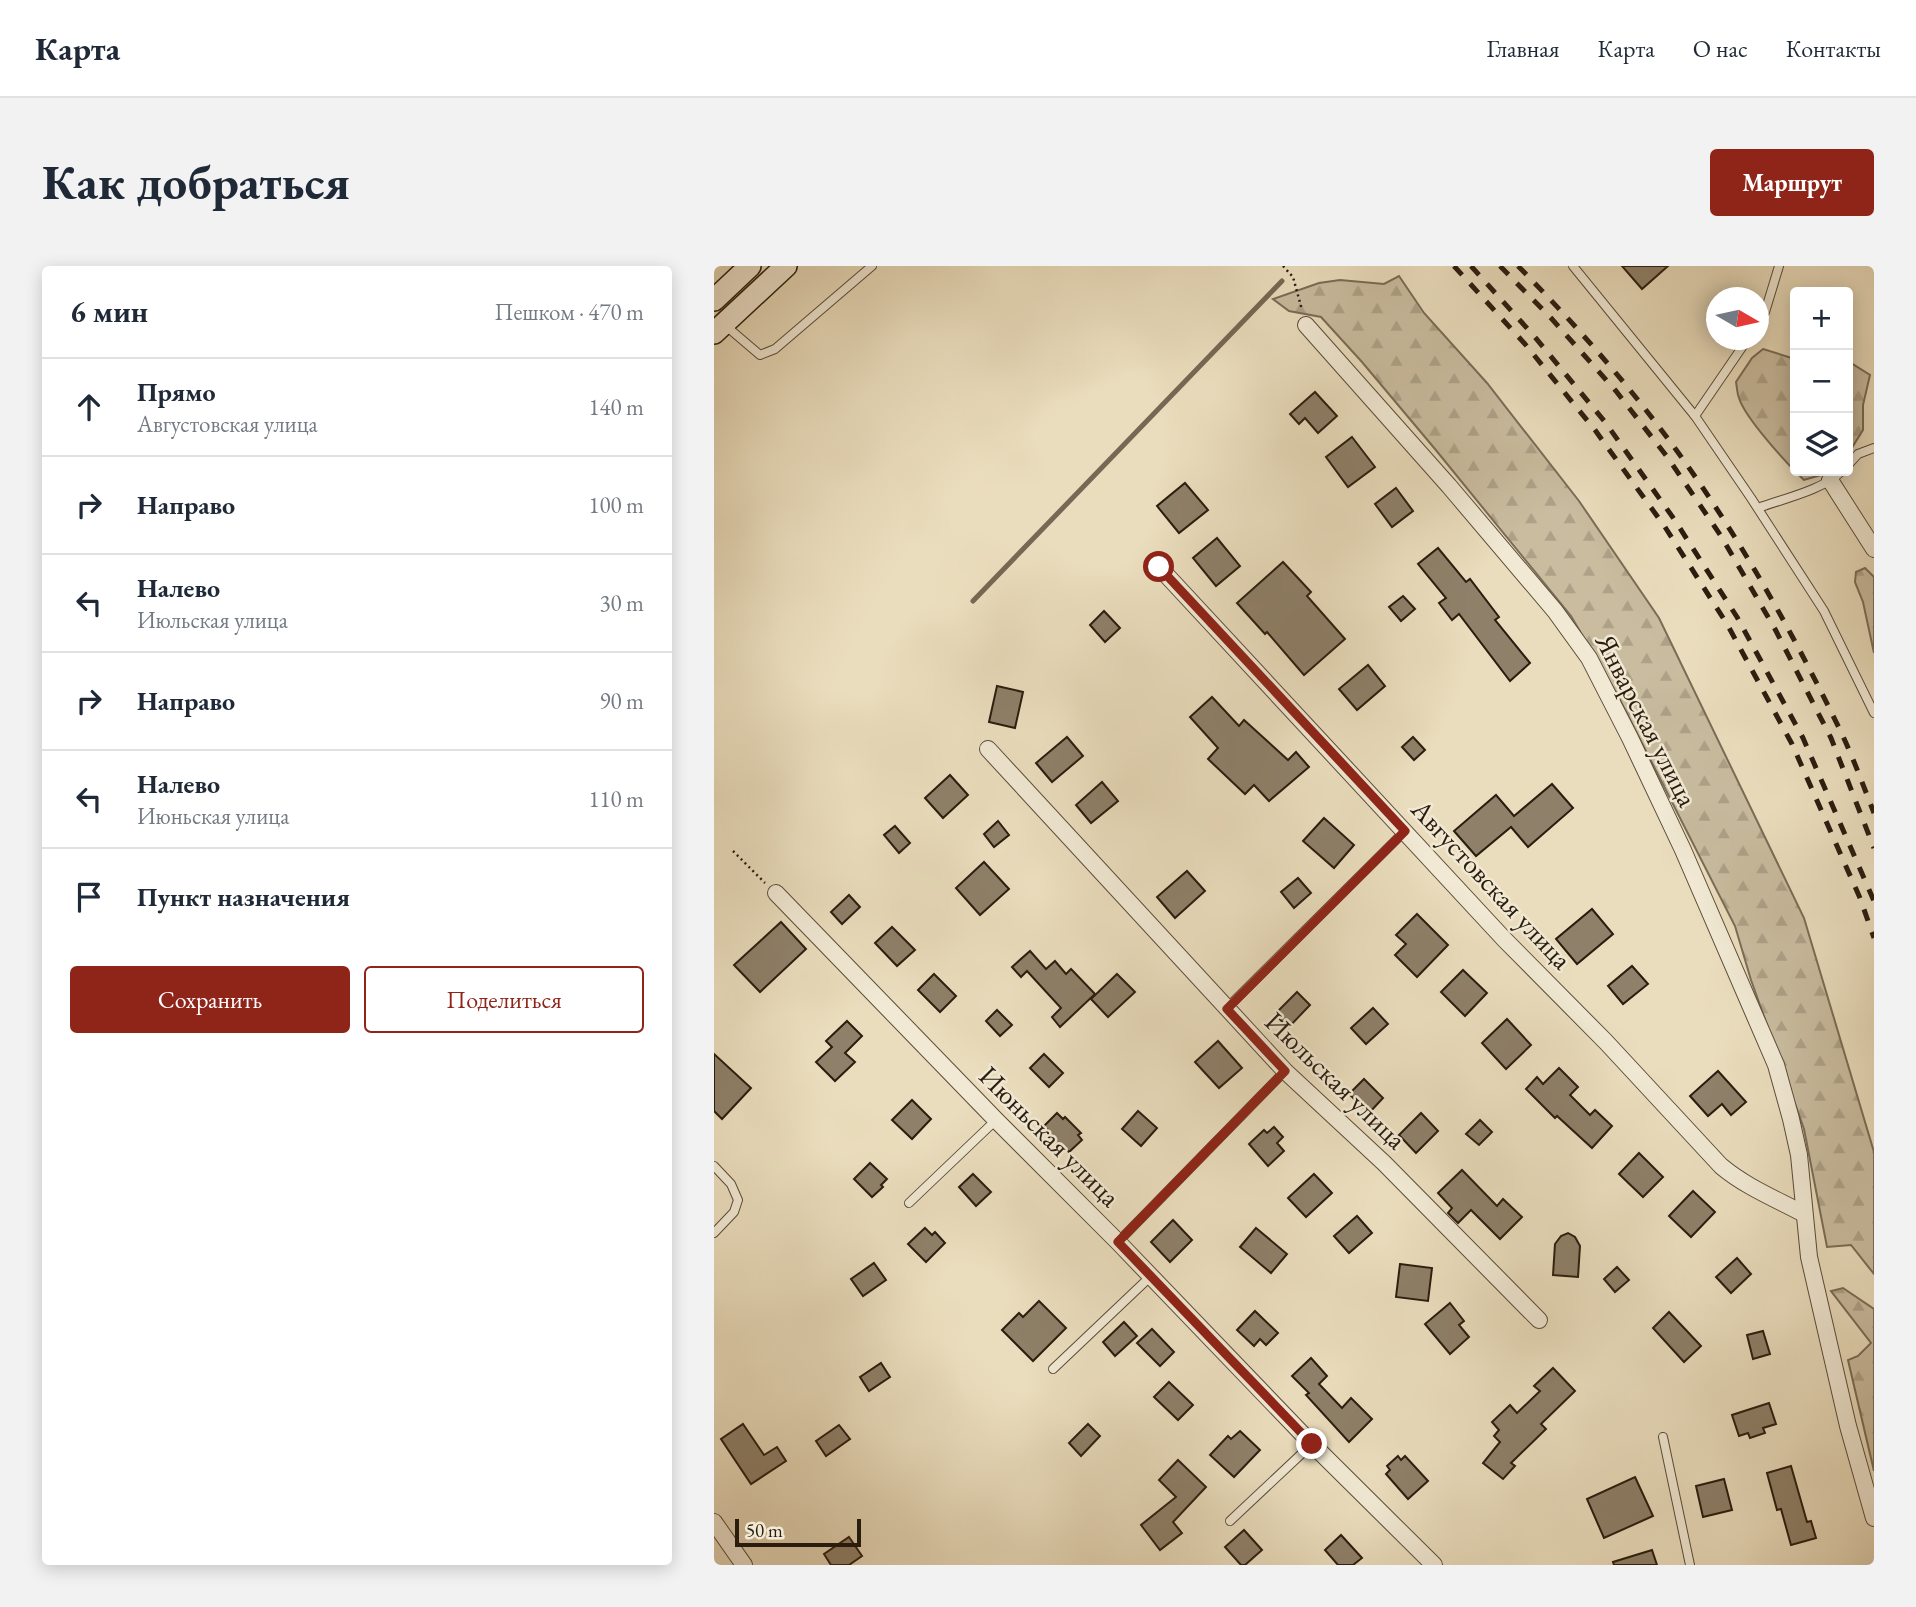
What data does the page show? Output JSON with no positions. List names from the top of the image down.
{
  "streets": {
    "street": [
      "Январская улица",
      "Августовская улица",
      "Июльская улица",
      "Июньская улица"
    ]
  },
  "crossings": [
    ["Январская улица", "Августовская улица"]
  ],
  "scale_bar": "50 m",
  "north": "right",
  "page": {
    "header": "Карта",
    "nav": [
      "Главная",
      "Карта",
      "О нас",
      "Контакты"
    ],
    "buttons": [
      "Маршрут",
      ["Сохранить", "Поделиться"]
    ],
    "title": "Как добраться",
    "heading": ["6 мин", "Пешком · 470 m"],
    "map_buttons": ["+", "−"],
    "list": [
      ["Прямо", "Августовская улица", "140 m"],
      ["Направо", "100 m"],
      ["Налево", "Июльская улица", "30 m"],
      ["Направо", "90 m"],
      ["Налево", "Июньская улица", "110 m"],
      "Пункт назначения"
    ],
    "scale": "50 m"
  }
}
